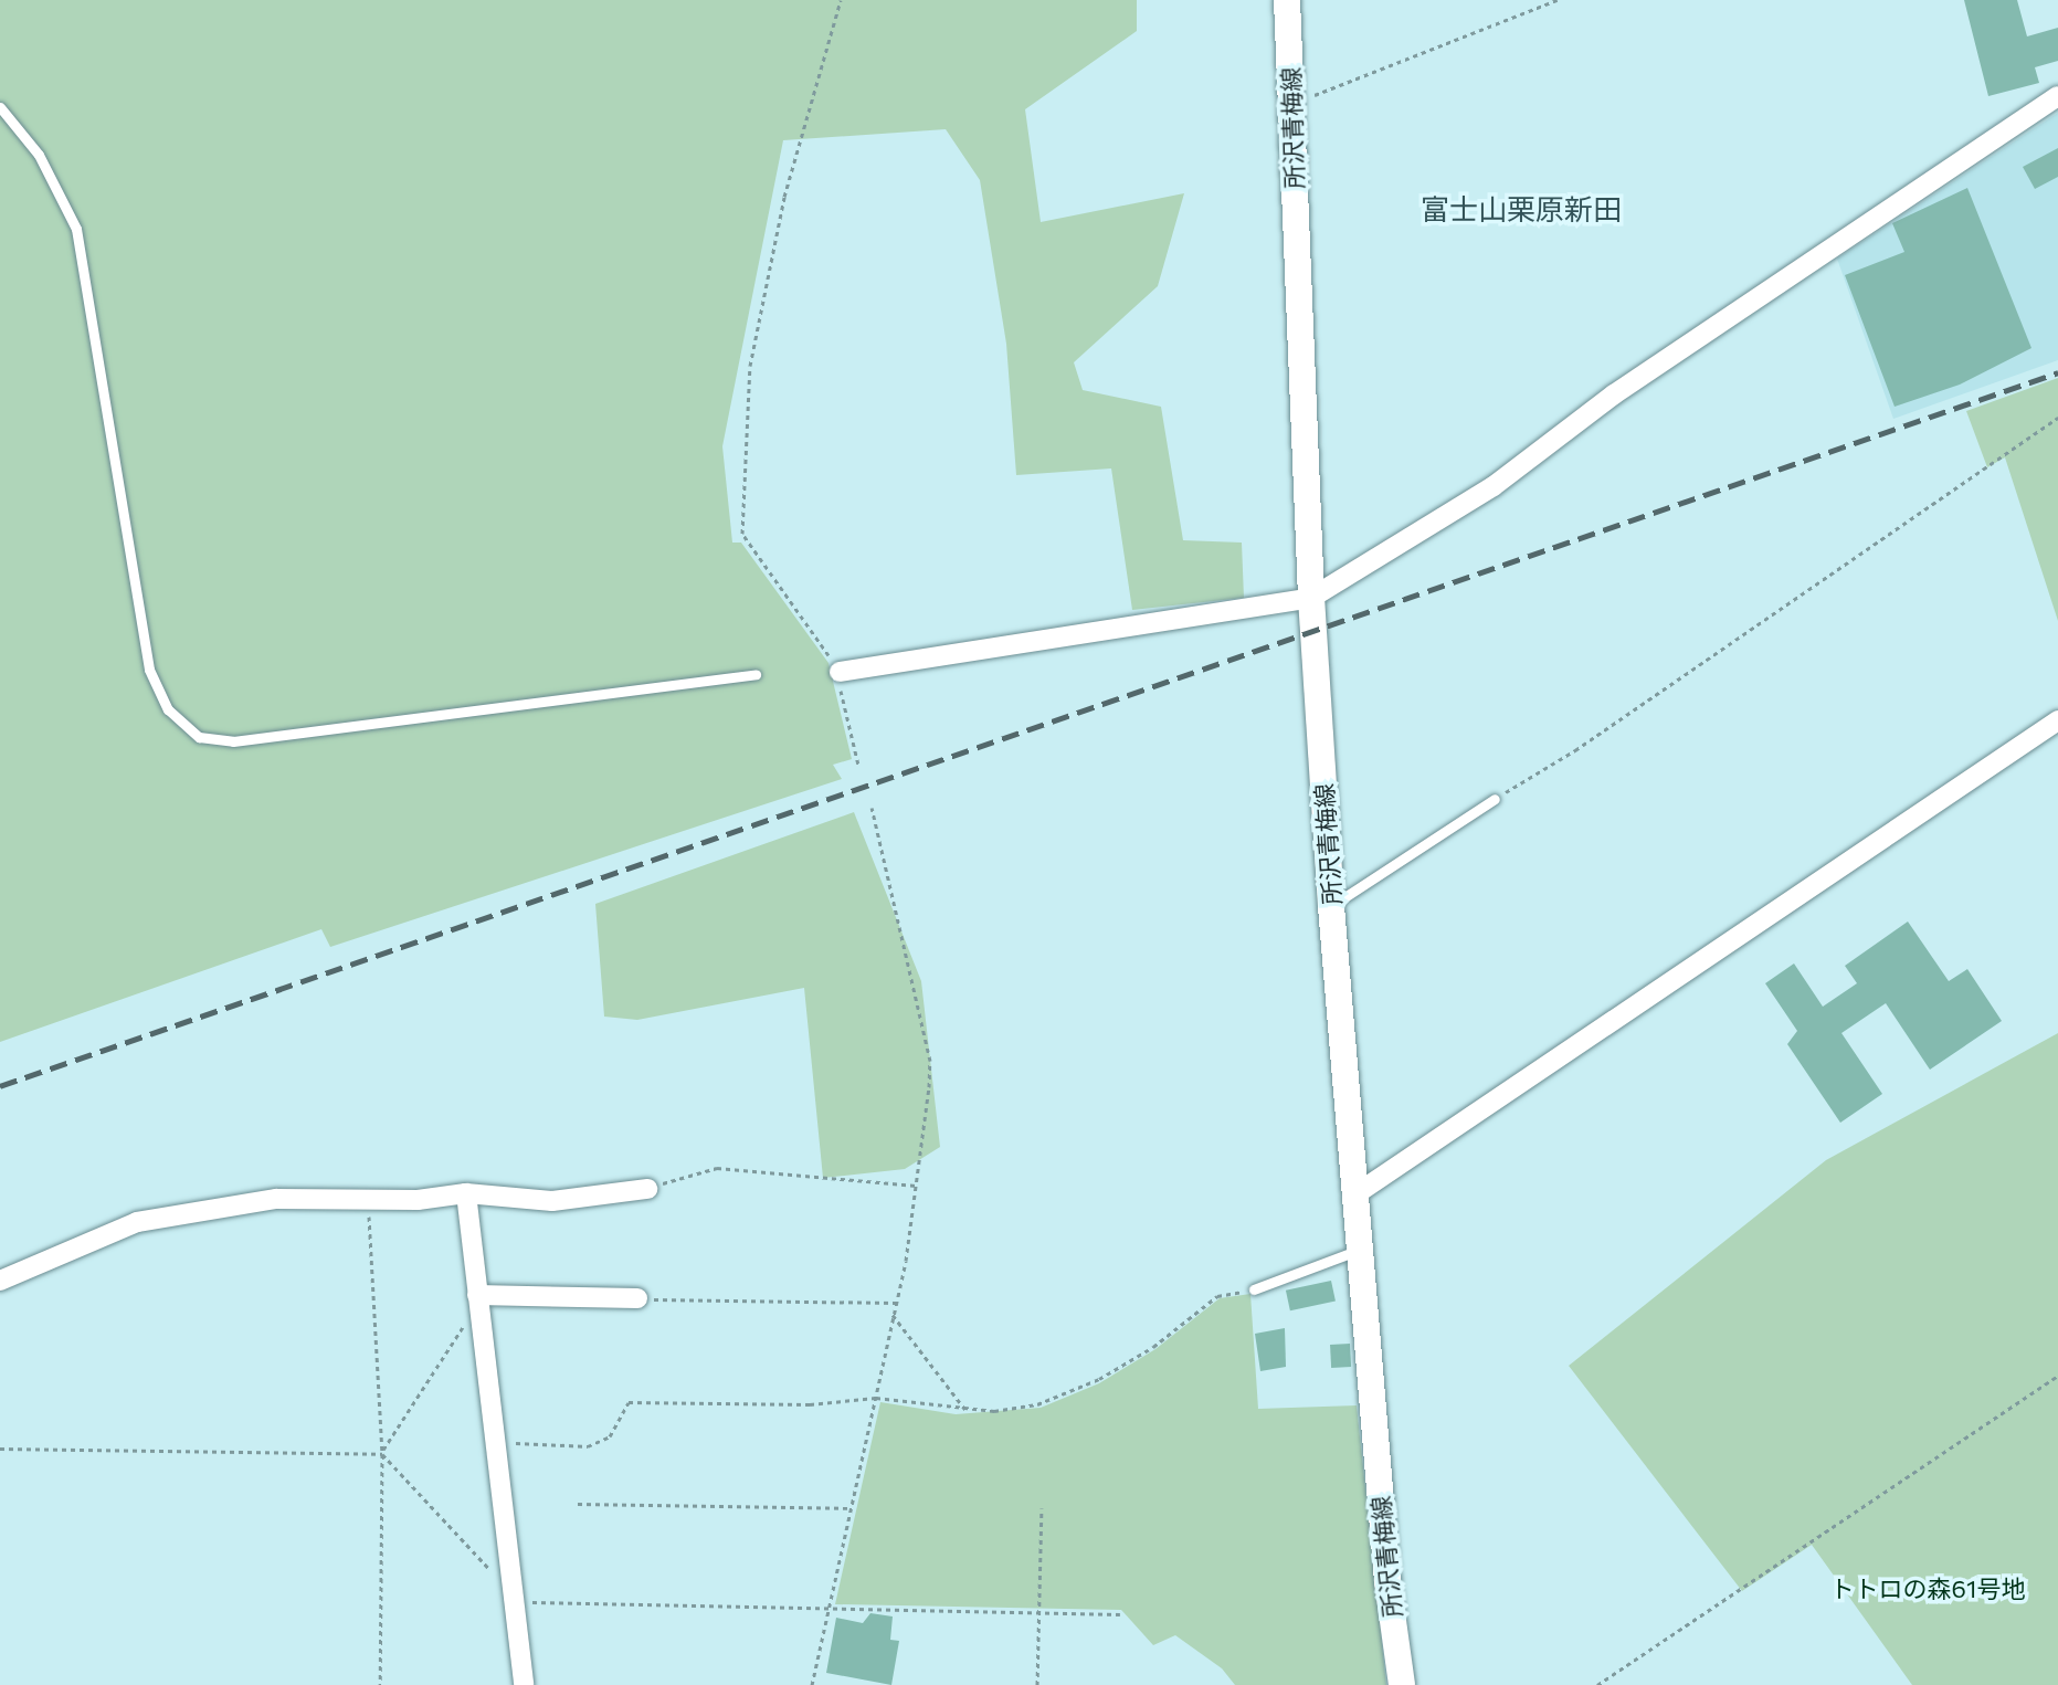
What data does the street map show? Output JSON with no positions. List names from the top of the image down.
{
  "streets": {
    "main road": ["所沢青梅線"]
  },
  "districts": ["富士山栗原新田"],
  "parks": ["トトロの森61号地"]
}
